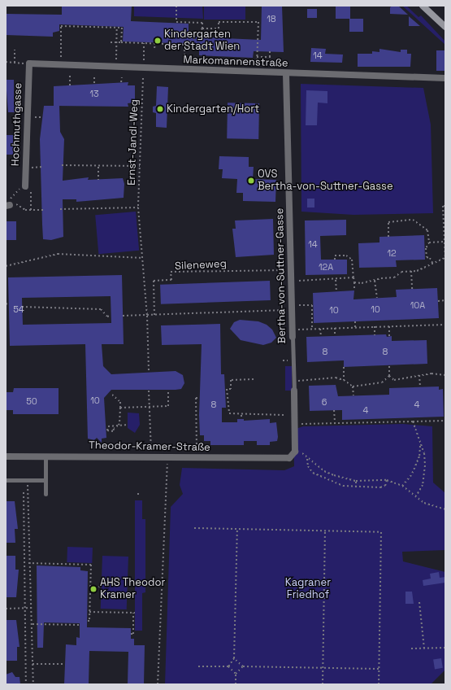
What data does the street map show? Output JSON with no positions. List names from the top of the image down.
{
  "streets": {
    "street": [
      "Markomannenstraße",
      "Hochmuthgasse",
      "Bertha-von-Suttner-Gasse",
      "Theodor-Kramer-Straße"
    ],
    "path": ["Ernst-Jandl-Weg", "Sileneweg"]
  },
  "crossings": [
    ["Markomannenstraße", "Hochmuthgasse"],
    ["Markomannenstraße", "Bertha-von-Suttner-Gasse"],
    ["Sileneweg", "Bertha-von-Suttner-Gasse"],
    ["Bertha-von-Suttner-Gasse", "Theodor-Kramer-Straße"]
  ],
  "parks": ["Kagraner Friedhof"],
  "places": [
    "Kindergarten der Stadt Wien",
    "Kindergarten/Hort",
    "OVS Bertha-von-Suttner-Gasse",
    "AHS Theodor Kramer"
  ],
  "house_numbers": [
    "18",
    "14",
    "13",
    "14",
    "12",
    "12A",
    "10A",
    "54",
    "10",
    "10",
    "8",
    "8",
    "10",
    "50",
    "6",
    "8",
    "4",
    "4"
  ]
}
